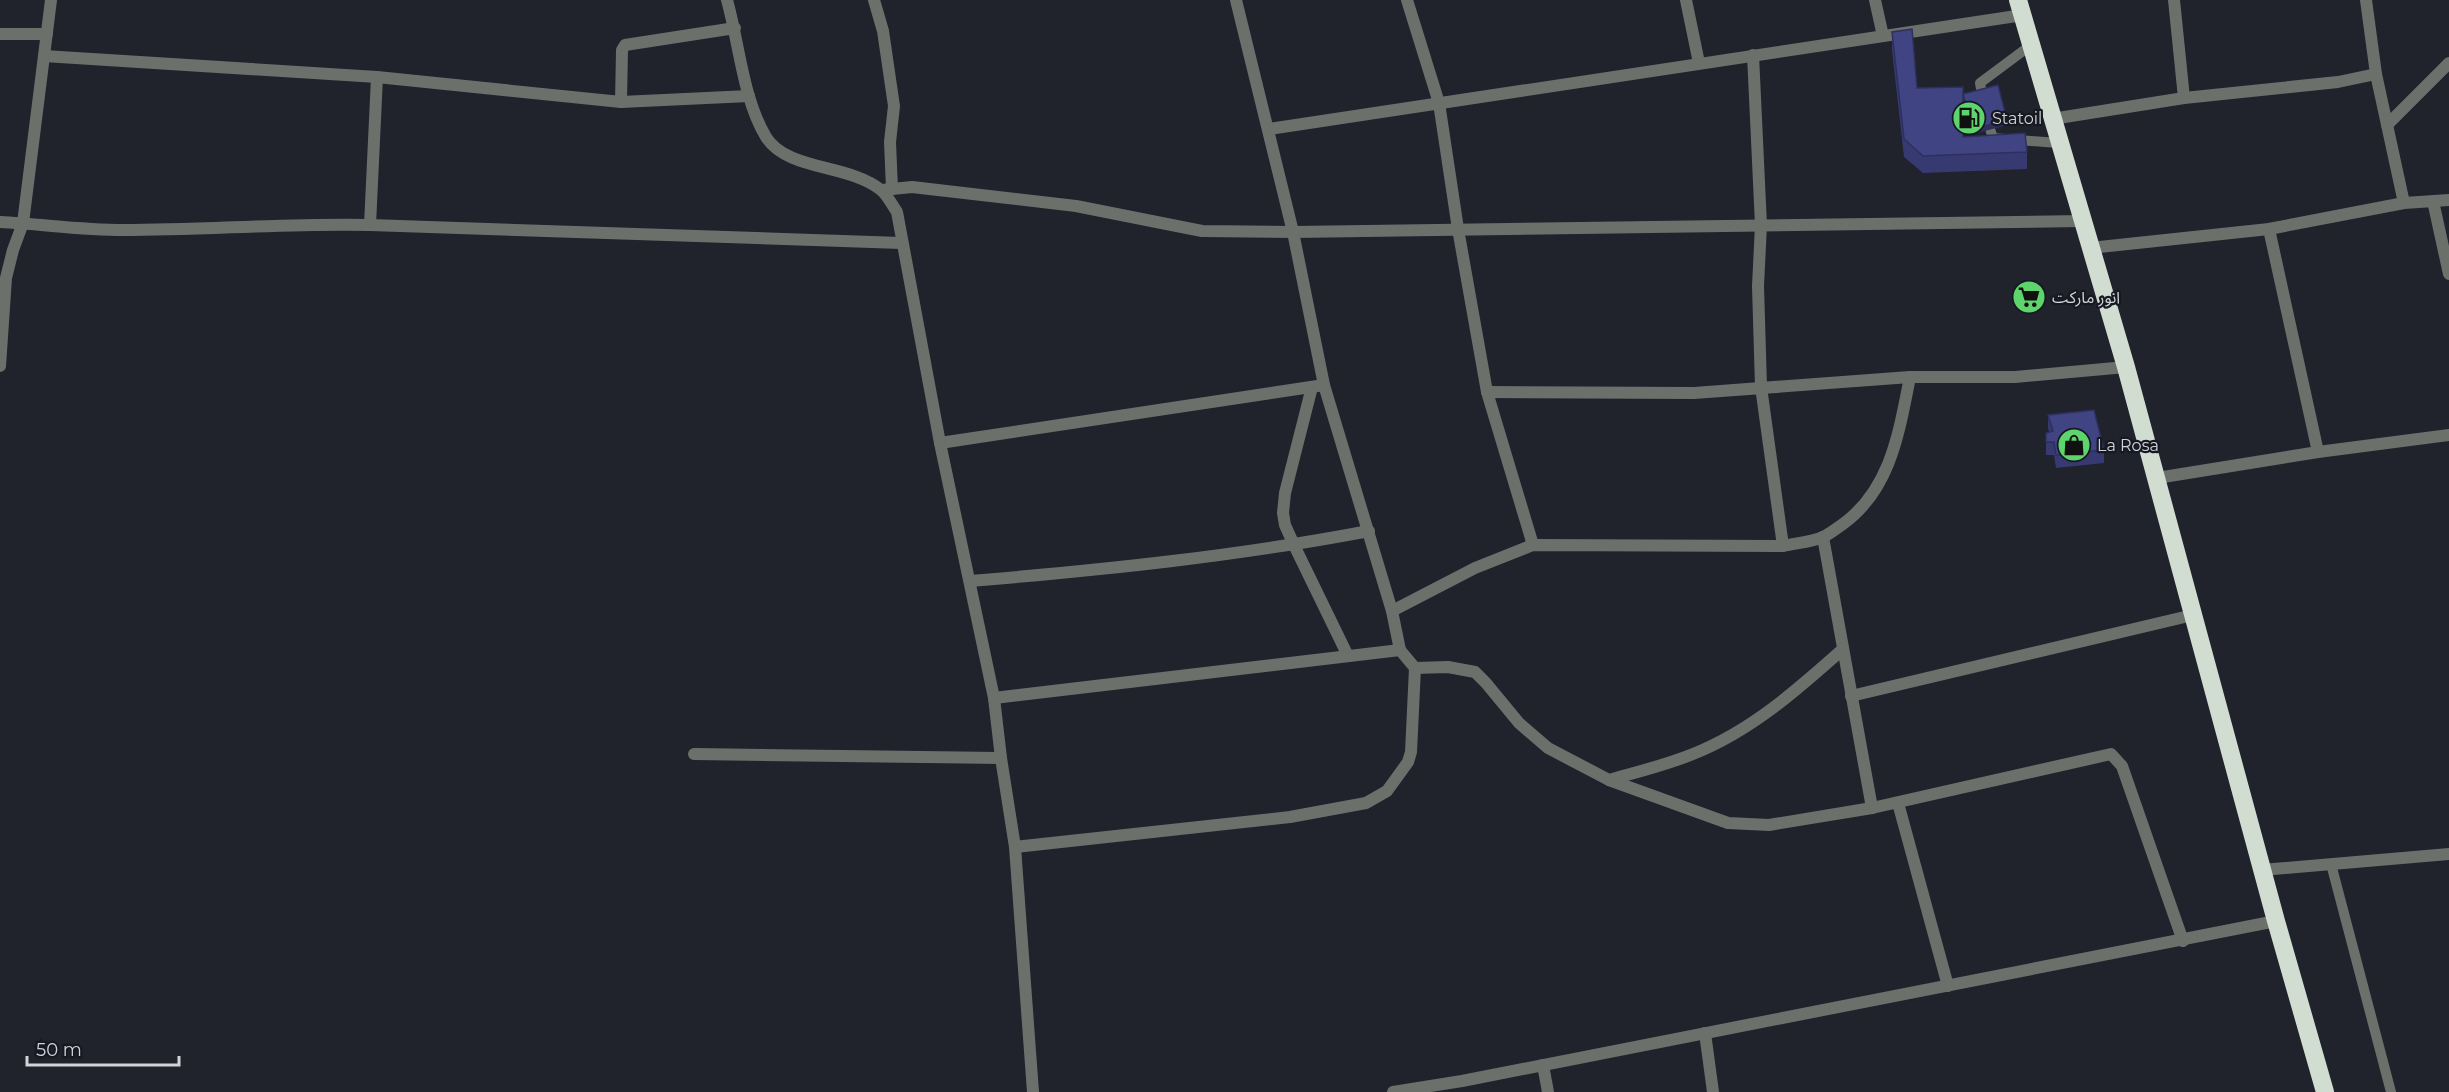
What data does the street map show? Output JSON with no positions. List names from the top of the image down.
{
  "places": {
    "fuel station": ["Statoil"],
    "supermarket": ["انور ماركت"],
    "shop": ["La Rosa"]
  },
  "scale_bar": "50 m"
}
